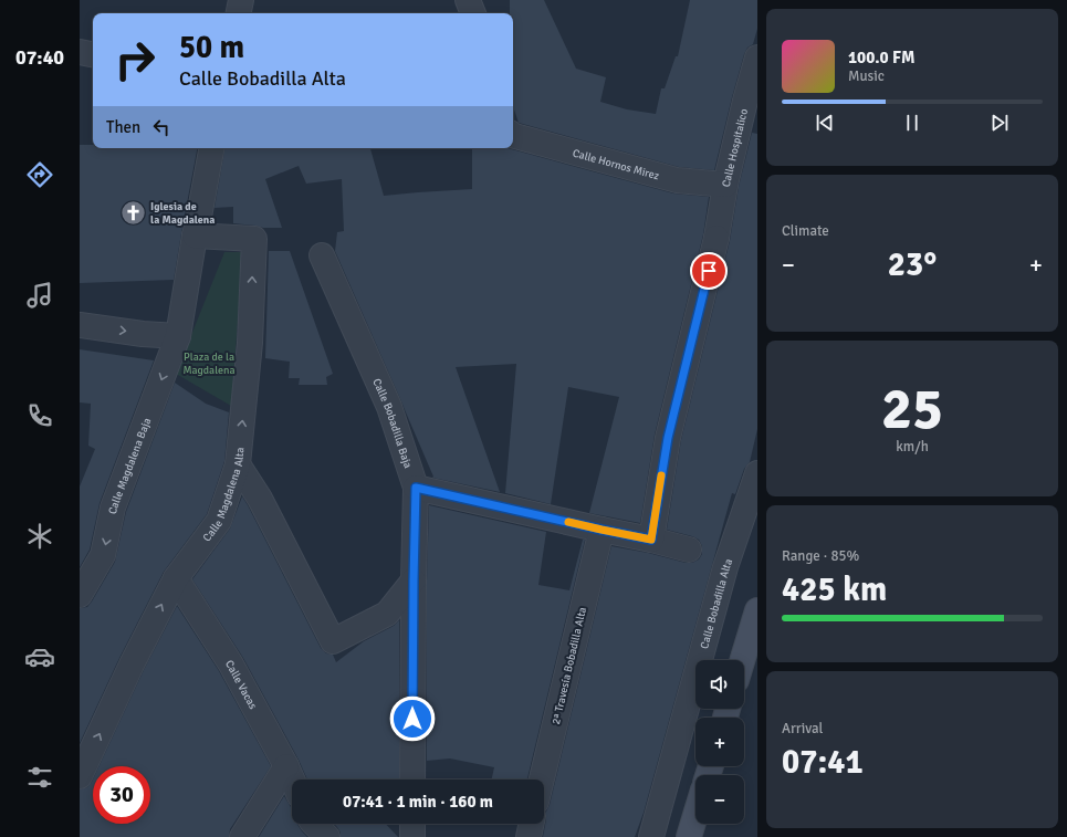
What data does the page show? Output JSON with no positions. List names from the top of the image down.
{
  "streets": {
    "street": [
      "Calle Hospitalico",
      "Calle Hornos Mirez",
      "Calle Bobadilla Baja",
      "Calle Magdalena Baja",
      "Calle Magdalena Alta",
      "Calle Bobadilla Alta",
      "2ª Travesía Bobadilla Alta",
      "Calle Vacas"
    ]
  },
  "crossings": [
    ["Calle Hospitalico", "Calle Hornos Mirez"],
    ["Calle Magdalena Baja", "Calle Magdalena Alta"],
    ["Calle Magdalena Alta", "Calle Vacas"]
  ],
  "one_way": ["Calle Magdalena Baja", "Calle Magdalena Alta"],
  "parks": ["Plaza de la Magdalena"],
  "places": {
    "church": ["Iglesia de la Magdalena"]
  },
  "page": {
    "tabs": "07:40",
    "turn": ["50 m", "Calle Bobadilla Alta"],
    "song": ["100.0 FM", "Music"],
    "then": "Then",
    "tile": [
      "Climate",
      ["25", "km/h"],
      ["Range · 85%", "425 km"],
      ["Arrival", "07:41"]
    ],
    "heat": ["−", "23°", "+"],
    "map_buttons": ["+", "−"],
    "limit": "30",
    "trip": "07:41 · 1 min · 160 m"
  }
}
